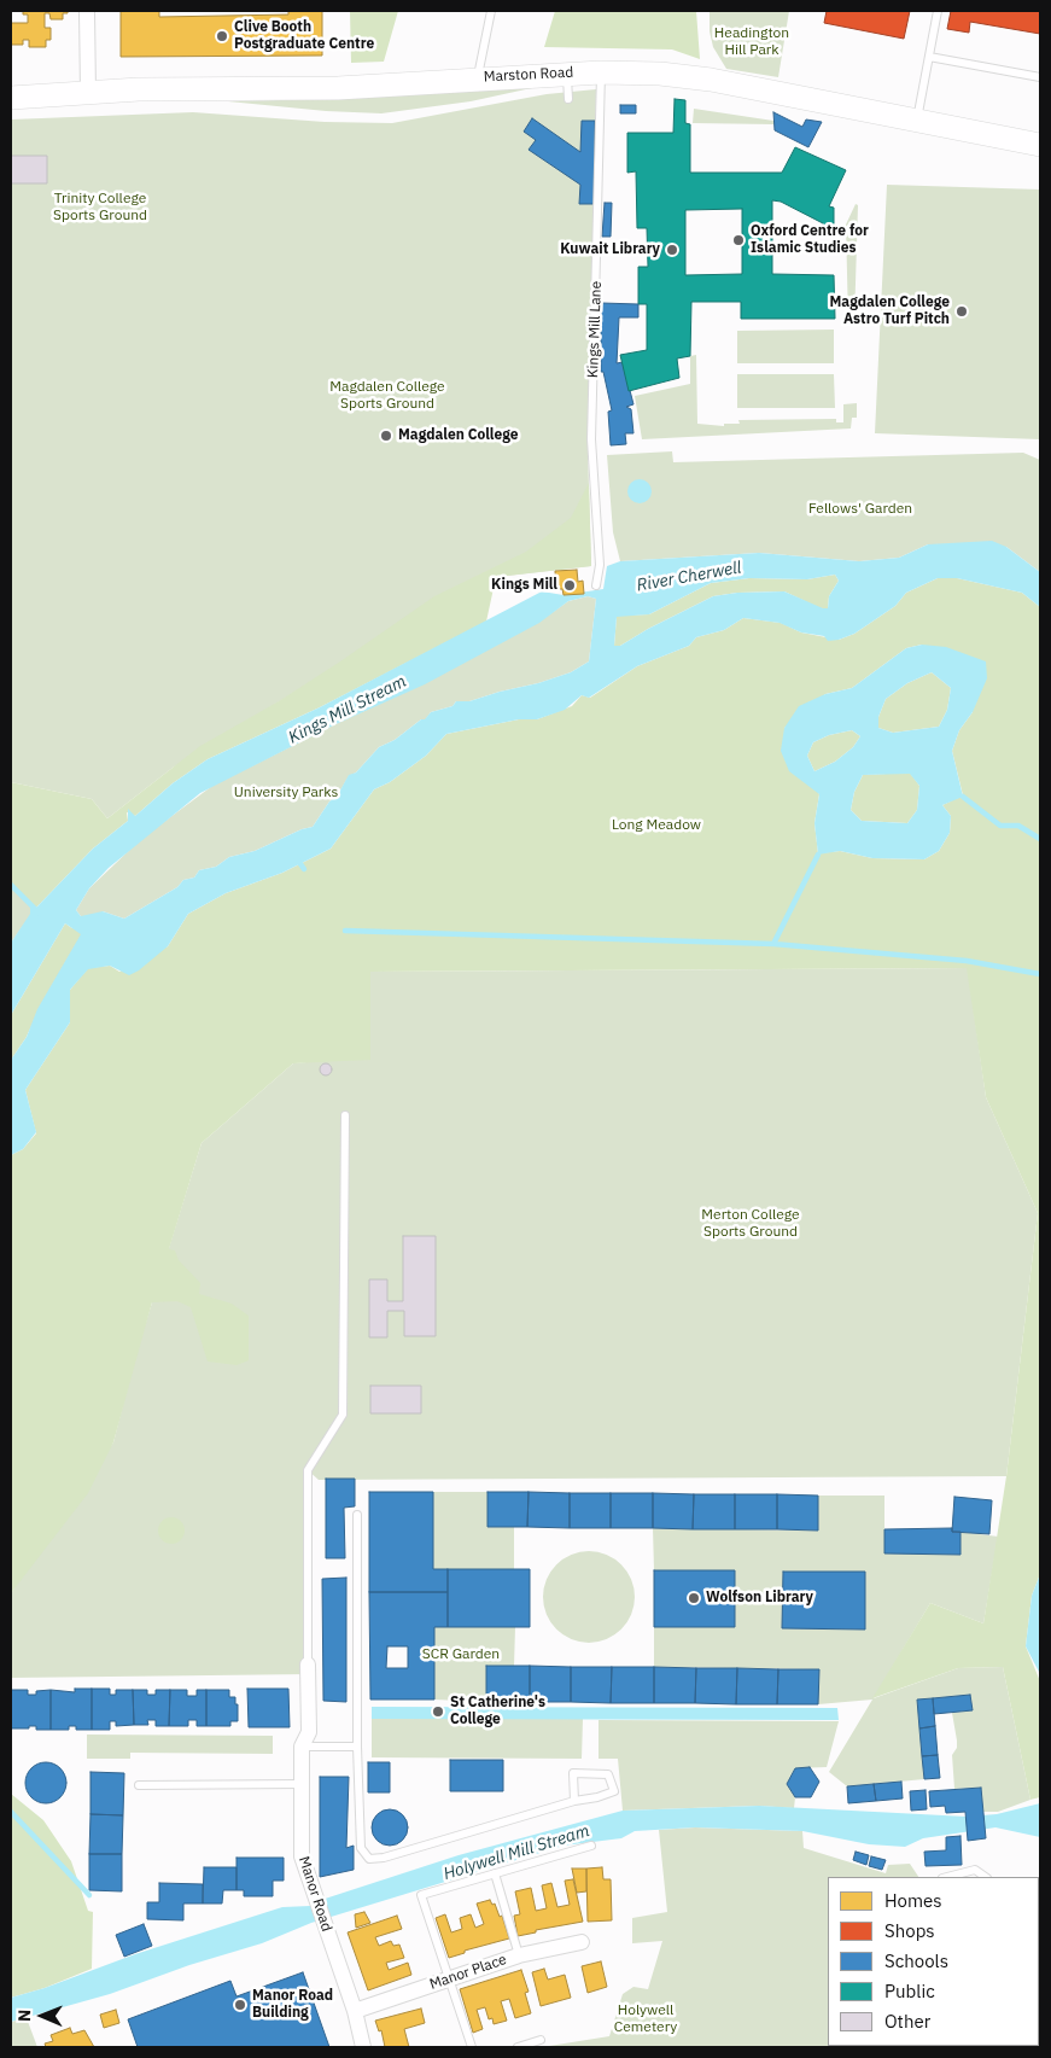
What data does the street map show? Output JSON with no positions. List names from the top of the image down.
{
  "streets": {
    "main road": ["Marston Road"],
    "street": ["Manor Road", "Manor Place"],
    "lane": ["Kings Mill Lane"]
  },
  "crossings": [
    ["Marston Road", "Kings Mill Lane"],
    ["Manor Road", "Manor Place"]
  ],
  "water": ["River Cherwell", "Kings Mill Stream", "Holywell Mill Stream"],
  "parks": [
    "Headington Hill Park",
    "Trinity College Sports Ground",
    "Magdalen College Sports Ground",
    "Fellows' Garden",
    "University Parks",
    "Long Meadow",
    "Merton College Sports Ground",
    "SCR Garden",
    "Holywell Cemetery"
  ],
  "places": [
    "Clive Booth Postgraduate Centre",
    "Oxford Centre for Islamic Studies",
    "Kuwait Library",
    "Magdalen College Astro Turf Pitch",
    "Magdalen College",
    "Kings Mill",
    "Wolfson Library",
    "St Catherine's College",
    "Manor Road Building"
  ],
  "legend": [
    "Homes",
    "Shops",
    "Schools",
    "Public",
    "Other"
  ],
  "north": "left"
}
